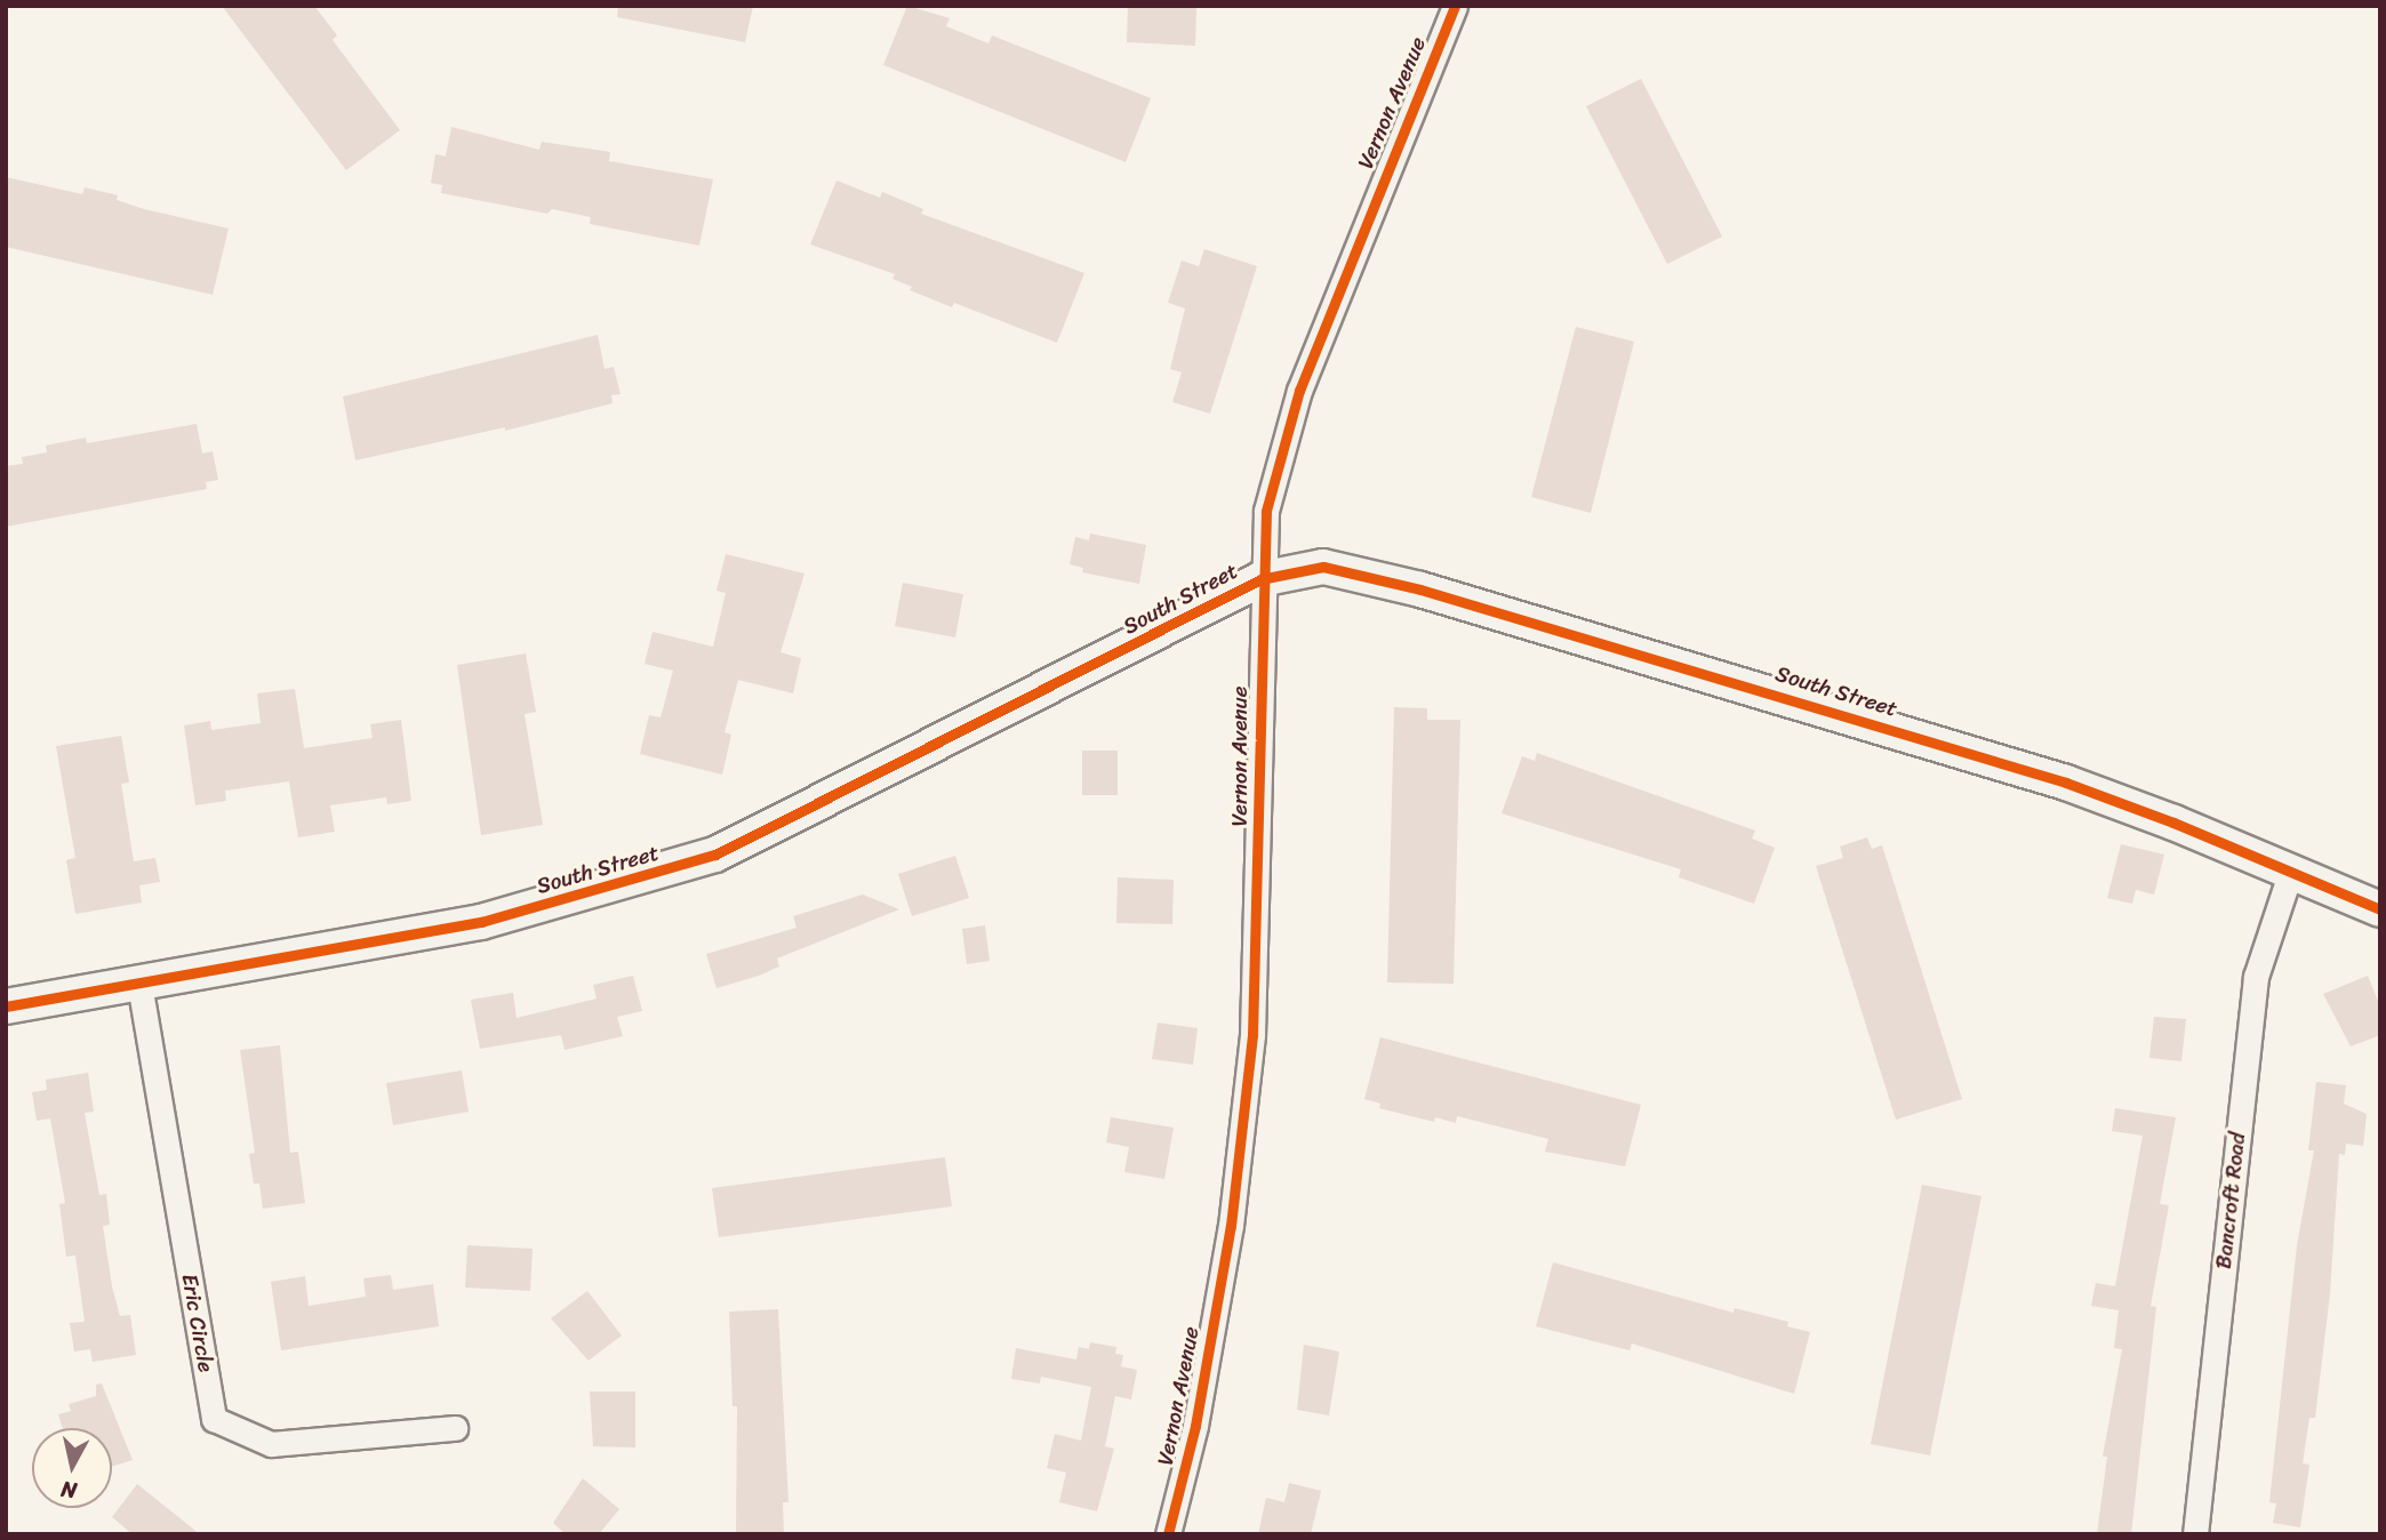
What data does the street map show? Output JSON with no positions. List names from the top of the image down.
{
  "streets": {
    "street": [
      "Vernon Avenue",
      "South Street",
      "Bancroft Road",
      "Eric Circle"
    ]
  },
  "crossings": [
    ["Vernon Avenue", "South Street"],
    ["South Street", "Bancroft Road"],
    ["South Street", "Eric Circle"]
  ],
  "north": "bottom"
}
